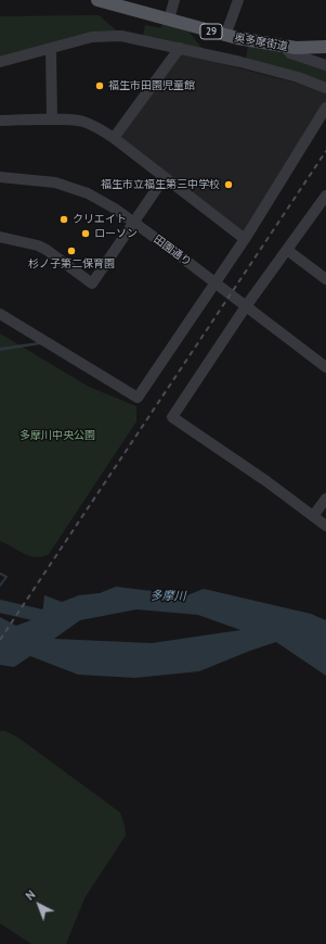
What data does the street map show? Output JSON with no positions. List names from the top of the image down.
{
  "streets": {
    "main road": ["29", "奥多摩街道"],
    "street": ["田園通り"]
  },
  "water": ["多摩川"],
  "parks": ["多摩川中央公園"],
  "places": [
    "福生市田園児童館",
    "福生市立福生第三中学校",
    "クリエイト",
    "ローソン",
    "杉ノ子第二保育園"
  ],
  "north": "top left"
}
